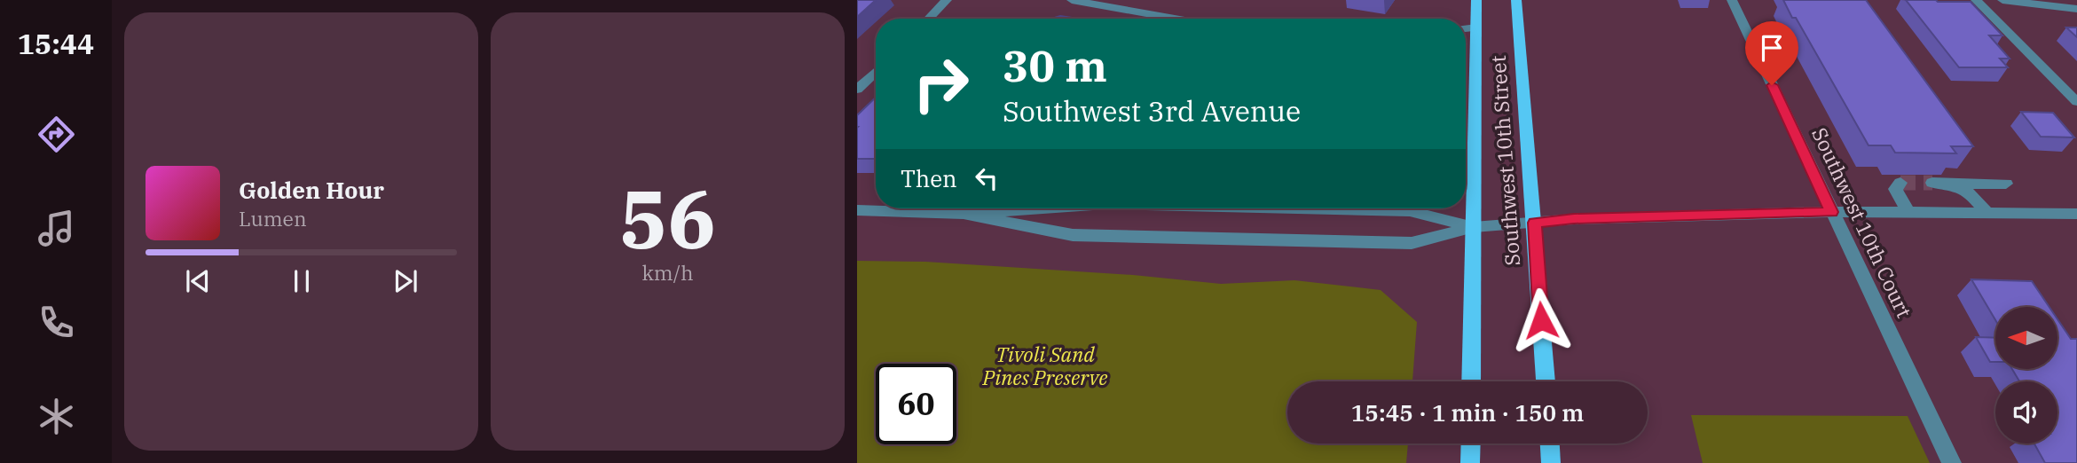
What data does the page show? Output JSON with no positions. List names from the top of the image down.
{
  "streets": {
    "main road": ["Southwest 10th Street"],
    "street": ["Southwest 10th Court"]
  },
  "parks": ["Tivoli Sand Pines Preserve"],
  "north": "left",
  "page": {
    "tabs": "15:44",
    "tile": ["56", "km/h"],
    "turn": ["30 m", "Southwest 3rd Avenue"],
    "then": "Then",
    "song": ["Golden Hour", "Lumen"],
    "limit": "60",
    "trip": "15:45 · 1 min · 150 m"
  }
}
